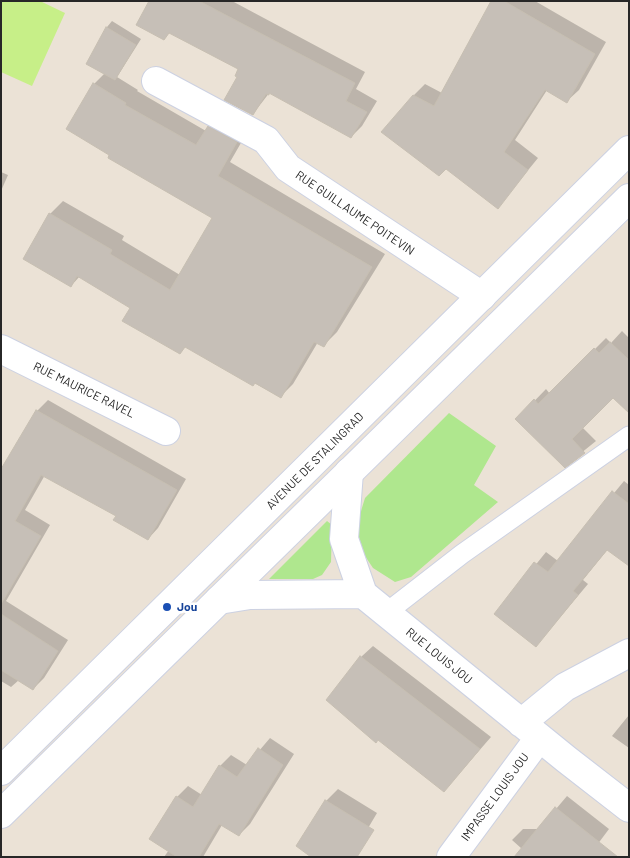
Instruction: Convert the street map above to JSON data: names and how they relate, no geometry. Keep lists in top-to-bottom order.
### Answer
{
  "streets": {
    "main road": [
      "RUE GUILLAUME POITEVIN",
      "RUE MAURICE RAVEL",
      "AVENUE DE STALINGRAD",
      "RUE LOUIS JOU",
      "IMPASSE LOUIS JOU"
    ]
  },
  "crossings": [
    ["RUE GUILLAUME POITEVIN", "AVENUE DE STALINGRAD"],
    ["RUE LOUIS JOU", "IMPASSE LOUIS JOU"]
  ],
  "places": ["Jou"]
}
